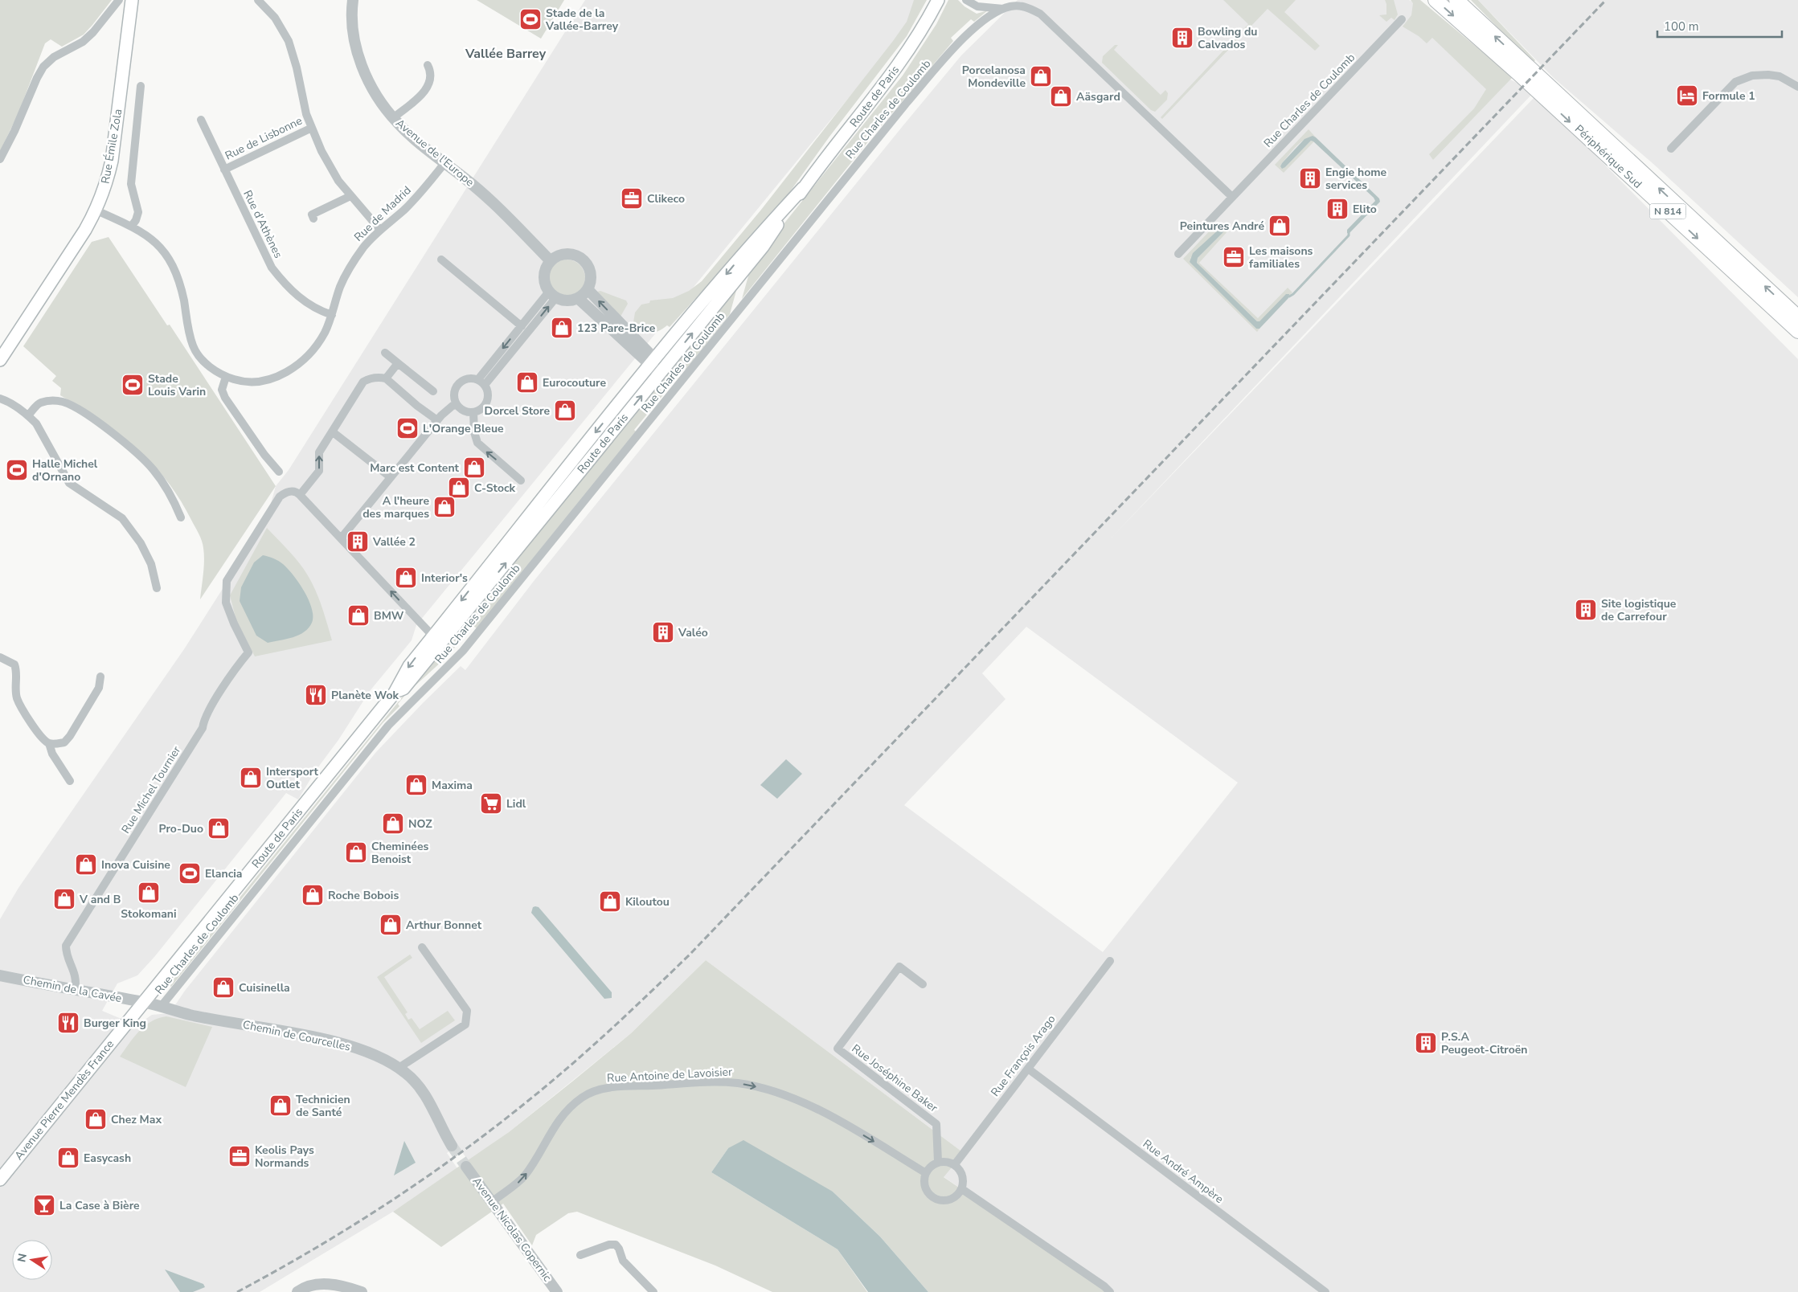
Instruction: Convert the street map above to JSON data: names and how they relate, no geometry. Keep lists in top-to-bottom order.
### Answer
{
  "streets": {
    "highway": ["Périphérique Sud", "N 814"],
    "main road": ["Route de Paris", "Rue Émile Zola", "Avenue Pierre Mendès France"],
    "street": [
      "Rue Charles de Coulomb",
      "Rue de Lisbonne",
      "Avenue de l'Europe",
      "Rue de Madrid",
      "Rue d'Athènes",
      "Rue Michel Tournier",
      "Chemin de la Cavée",
      "Chemin de Courcelles",
      "Rue François Arago",
      "Rue Antoine de Lavoisier",
      "Rue Joséphine Baker",
      "Rue André Ampère",
      "Avenue Nicolas Copernic"
    ]
  },
  "crossings": [
    ["Route de Paris", "Chemin de la Cavée"],
    ["Route de Paris", "Chemin de Courcelles"],
    ["Route de Paris", "Avenue Pierre Mendès France"],
    ["Rue Charles de Coulomb", "Chemin de Courcelles"],
    ["Rue de Lisbonne", "Rue de Madrid"],
    ["Rue de Lisbonne", "Rue d'Athènes"],
    ["Avenue de l'Europe", "Rue de Madrid"],
    ["Rue de Madrid", "Rue d'Athènes"],
    ["Rue Michel Tournier", "Chemin de la Cavée"],
    ["Chemin de la Cavée", "Chemin de Courcelles"],
    ["Chemin de la Cavée", "Avenue Pierre Mendès France"],
    ["Chemin de Courcelles", "Avenue Pierre Mendès France"],
    ["Rue François Arago", "Rue Antoine de Lavoisier"],
    ["Rue François Arago", "Rue Joséphine Baker"],
    ["Rue François Arago", "Rue André Ampère"],
    ["Rue Antoine de Lavoisier", "Rue Joséphine Baker"],
    ["Rue Antoine de Lavoisier", "Avenue Nicolas Copernic"]
  ],
  "one_way": ["Rue Antoine de Lavoisier"],
  "districts": ["Vallée Barrey"],
  "places": {
    "sports": [
      "Stade de la Vallée-Barrey",
      "Stade Louis Varin",
      "L'Orange Bleue",
      "Halle Michel d'Ornano",
      "Elancia"
    ],
    "building": [
      "Bowling du Calvados",
      "Engie home services",
      "Elito",
      "Vallée 2",
      "Site logistique de Carrefour",
      "Valéo",
      "P.S.A Peugeot-Citroën"
    ],
    "shop": [
      "Porcelanosa Mondeville",
      "Aäsgard",
      "Peintures André",
      "123 Pare-Brice",
      "Eurocouture",
      "Dorcel Store",
      "Marc est Content",
      "C-Stock",
      "A l'heure des marques",
      "Interior's",
      "BMW",
      "Intersport Outlet",
      "Maxima",
      "NOZ",
      "Pro-Duo",
      "Cheminées Benoist",
      "Inova Cuisine",
      "Stokomani",
      "Roche Bobois",
      "V and B",
      "Kiloutou",
      "Arthur Bonnet",
      "Cuisinella",
      "Technicien de Santé",
      "Chez Max",
      "Easycash"
    ],
    "hotel": ["Formule 1"],
    "office": ["Clikeco", "Les maisons familiales", "Keolis Pays Normands"],
    "restaurant": ["Planète Wok", "Burger King"],
    "supermarket": ["Lidl"],
    "bar": ["La Case à Bière"]
  },
  "scale_bar": "100 m",
  "north": "left"
}
